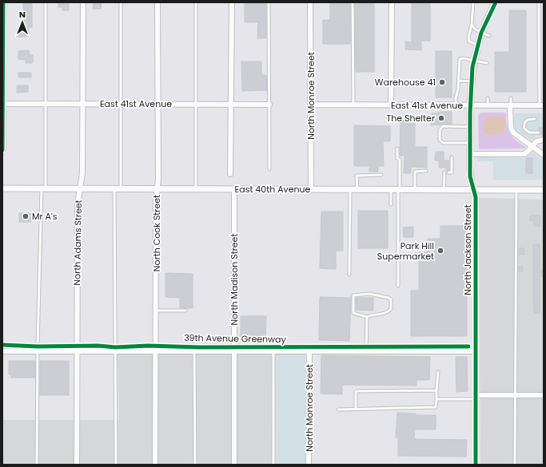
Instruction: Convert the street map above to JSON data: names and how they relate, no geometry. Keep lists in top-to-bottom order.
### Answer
{
  "streets": {
    "street": [
      "North Monroe Street",
      "East 41st Avenue",
      "East 40th Avenue",
      "North Cook Street",
      "North Adams Street",
      "North Jackson Street",
      "North Madison Street"
    ],
    "cycle path": ["39th Avenue Greenway"]
  },
  "crossings": [
    ["North Monroe Street", "East 41st Avenue"],
    ["North Monroe Street", "East 40th Avenue"],
    ["East 41st Avenue", "North Cook Street"],
    ["East 41st Avenue", "North Adams Street"],
    ["East 41st Avenue", "North Jackson Street"],
    ["East 40th Avenue", "North Cook Street"],
    ["East 40th Avenue", "North Adams Street"],
    ["East 40th Avenue", "North Jackson Street"],
    ["East 40th Avenue", "North Madison Street"]
  ],
  "places": [
    "Warehouse 41",
    "The Shelter",
    "Mr A's",
    "Park Hill Supermarket"
  ],
  "north": "top"
}
